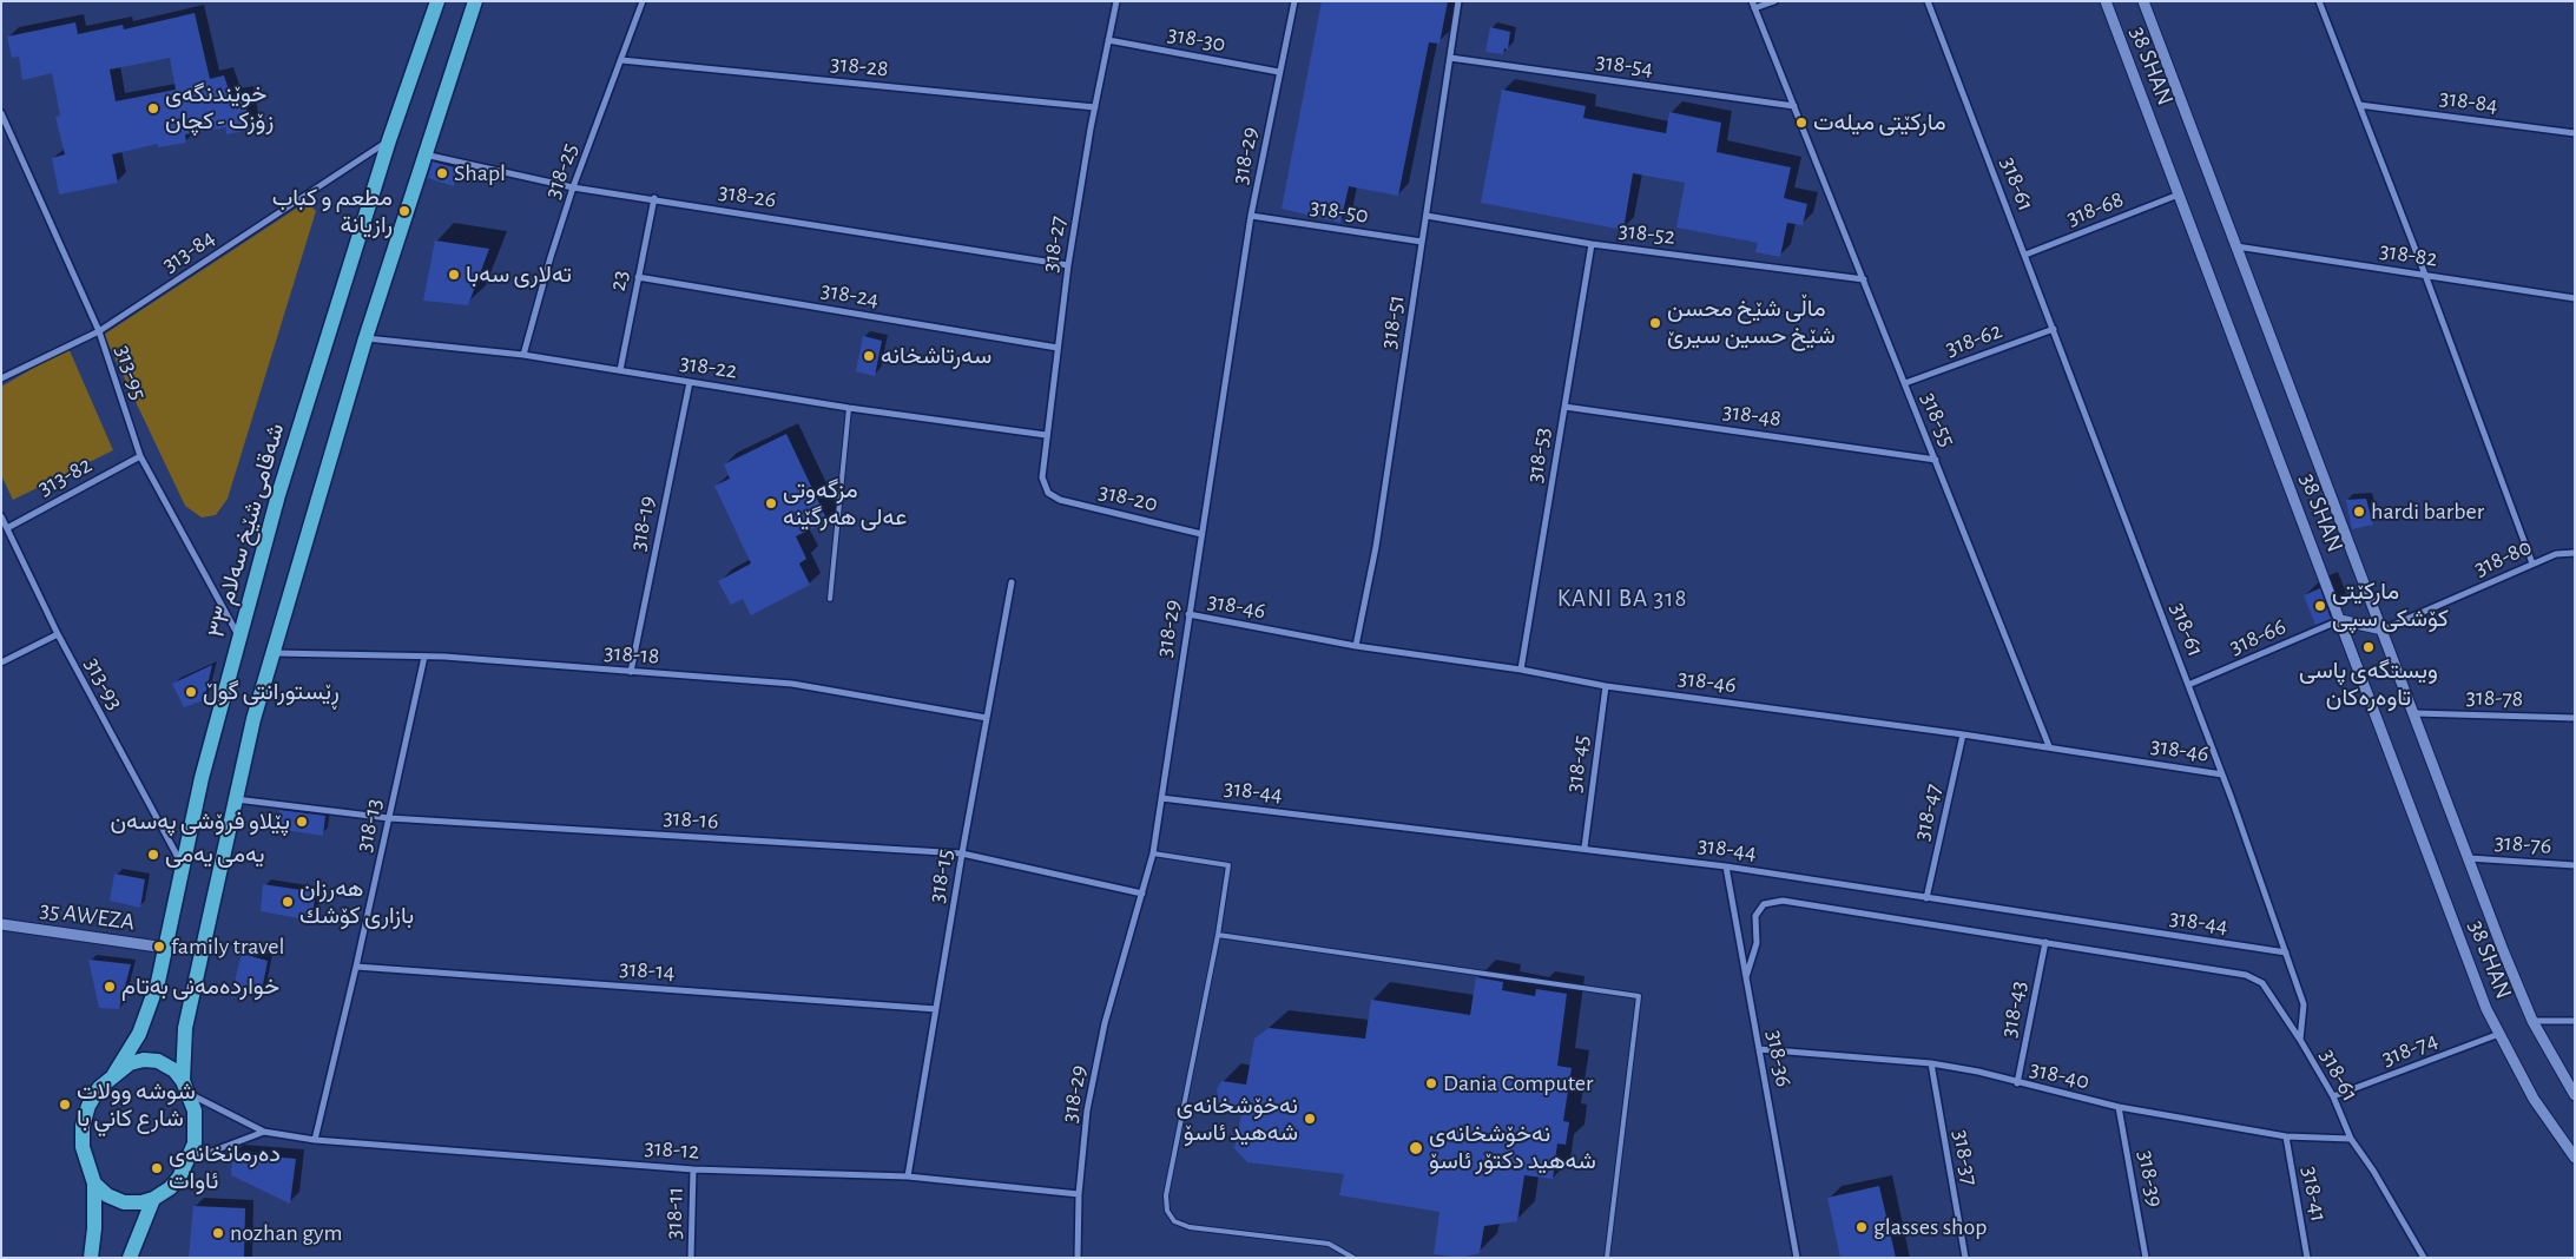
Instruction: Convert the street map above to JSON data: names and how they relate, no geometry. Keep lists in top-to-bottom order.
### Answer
{
  "streets": {
    "main road": ["شەقامی شێخ سەلام ٣٣"],
    "street": [
      "318-30",
      "318-54",
      "318-28",
      "38 SHAN",
      "318-84",
      "318-29",
      "318-25",
      "318-61",
      "318-26",
      "318-68",
      "318-50",
      "318-52",
      "318-27",
      "313-84",
      "318-82",
      "23",
      "318-24",
      "318-51",
      "318-62",
      "318-22",
      "313-95",
      "318-48",
      "318-55",
      "318-53",
      "313-82",
      "318-20",
      "318-19",
      "318-80",
      "318-46",
      "318-66",
      "318-18",
      "313-93",
      "318-78",
      "318-45",
      "318-44",
      "318-47",
      "318-16",
      "318-13",
      "318-76",
      "318-15",
      "35 AWEZA",
      "318-14",
      "318-43",
      "318-74",
      "318-36",
      "318-40",
      "318-12",
      "318-37",
      "318-39",
      "318-41",
      "318-11"
    ]
  },
  "crossings": [
    ["318-30", "318-29"],
    ["318-30", "318-27"],
    ["318-54", "318-51"],
    ["318-54", "318-55"],
    ["318-28", "318-25"],
    ["318-28", "318-27"],
    ["38 SHAN", "318-68"],
    ["38 SHAN", "318-82"],
    ["38 SHAN", "318-80"],
    ["38 SHAN", "318-66"],
    ["38 SHAN", "318-78"],
    ["38 SHAN", "318-76"],
    ["38 SHAN", "318-74"],
    ["318-29", "318-50"],
    ["318-29", "318-20"],
    ["318-29", "318-46"],
    ["318-29", "318-44"],
    ["318-29", "318-16"],
    ["318-29", "318-12"],
    ["318-25", "318-26"],
    ["318-25", "318-22"],
    ["318-61", "318-68"],
    ["318-61", "318-62"],
    ["318-61", "318-46"],
    ["318-61", "318-66"],
    ["318-61", "318-44"],
    ["318-61", "318-74"],
    ["318-61", "318-40"],
    ["318-26", "318-27"],
    ["318-26", "23"],
    ["318-50", "318-51"],
    ["318-52", "318-51"],
    ["318-52", "318-55"],
    ["318-52", "318-53"],
    ["318-27", "318-24"],
    ["318-27", "318-22"],
    ["318-27", "318-20"],
    ["313-84", "313-95"],
    ["313-84", "شەقامی شێخ سەلام ٣٣"],
    ["23", "318-24"],
    ["23", "318-22"],
    ["318-51", "318-46"],
    ["318-62", "318-55"],
    ["318-22", "318-19"],
    ["313-95", "313-82"],
    ["313-95", "شەقامی شێخ سەلام ٣٣"],
    ["318-48", "318-55"],
    ["318-48", "318-53"],
    ["318-55", "318-46"],
    ["318-53", "318-46"],
    ["313-82", "313-93"],
    ["318-19", "318-18"],
    ["شەقامی شێخ سەلام ٣٣", "313-93"],
    ["شەقامی شێخ سەلام ٣٣", "35 AWEZA"],
    ["شەقامی شێخ سەلام ٣٣", "318-12"],
    ["318-46", "318-45"],
    ["318-46", "318-47"],
    ["318-18", "318-13"],
    ["318-18", "318-15"],
    ["318-45", "318-44"],
    ["318-44", "318-47"],
    ["318-44", "318-36"],
    ["318-16", "318-13"],
    ["318-16", "318-15"],
    ["318-13", "318-14"],
    ["318-13", "318-12"],
    ["318-15", "318-14"],
    ["318-15", "318-12"],
    ["318-43", "318-40"],
    ["318-36", "318-40"],
    ["318-40", "318-37"],
    ["318-40", "318-39"],
    ["318-40", "318-41"],
    ["318-12", "318-11"]
  ],
  "districts": ["KANI BA 318"],
  "places": [
    "خوێندنگەی زۆزک - کچان",
    "مارکێتی میلەت",
    "Shapl",
    "مطعم و كباب رازيانة",
    "تەلاری سەبا",
    "ماڵی شێخ محسن شێخ حسین سیرێ",
    "سەرتاشخانە",
    "مزگەوتی عەلی هەرگێنە",
    "hardi barber",
    "مارکێتی کۆشکی سپی",
    "ویستگەی پاسی تاوەرەکان",
    "ڕێستورانتی گوڵ",
    "پێلاو فرۆشی پەسەن",
    "یەمی یەمی",
    "هەرزان بازاری کۆشك",
    "family travel",
    "خواردەمەنی بەتام",
    "Dania Computer",
    "شوشه وولات شارع كاني با",
    "نەخۆشخانەی شەهید ئاسۆ",
    "نەخۆشخانەی شەهید دکتۆر ئاسۆ",
    "دەرمانخانەی ئاوات",
    "glasses shop",
    "nozhan gym"
  ]
}
